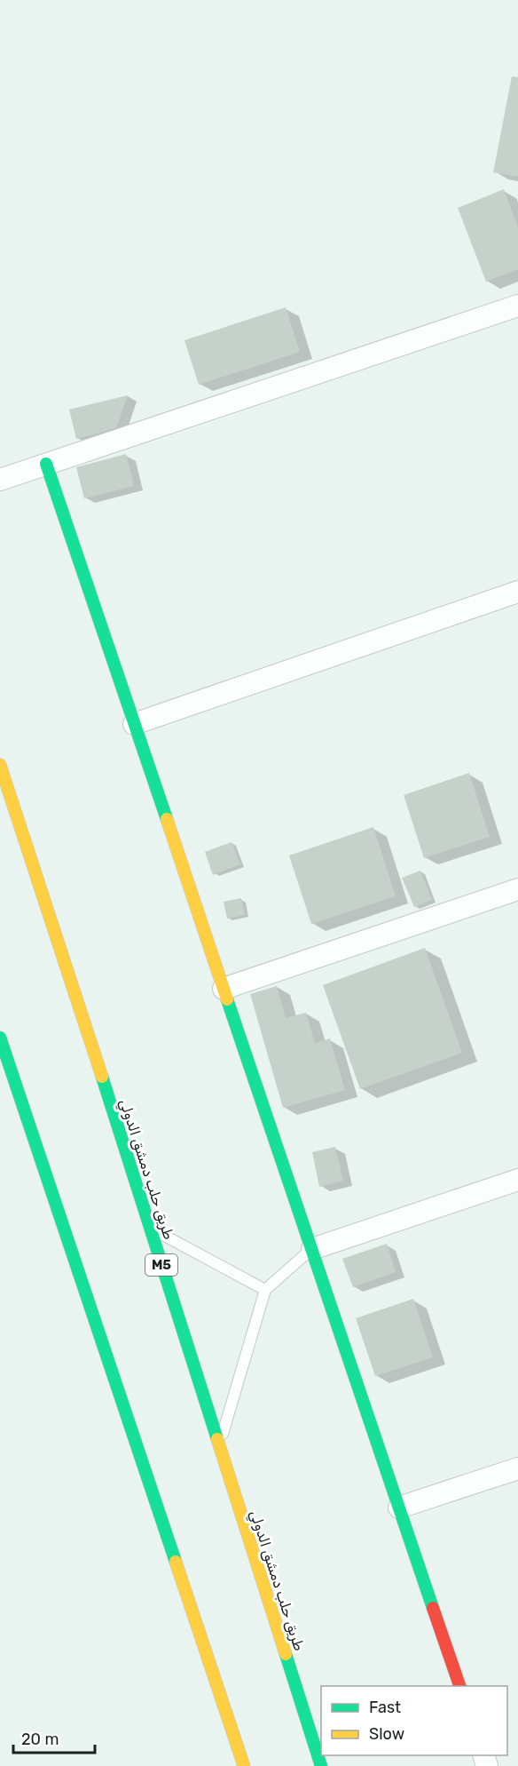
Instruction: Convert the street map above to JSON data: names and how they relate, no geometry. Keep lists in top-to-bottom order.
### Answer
{
  "streets": {
    "main road": ["طريق حلب دمشق الدولي", "M5"]
  },
  "legend": ["Fast", "Slow"],
  "scale_bar": "20 m"
}
